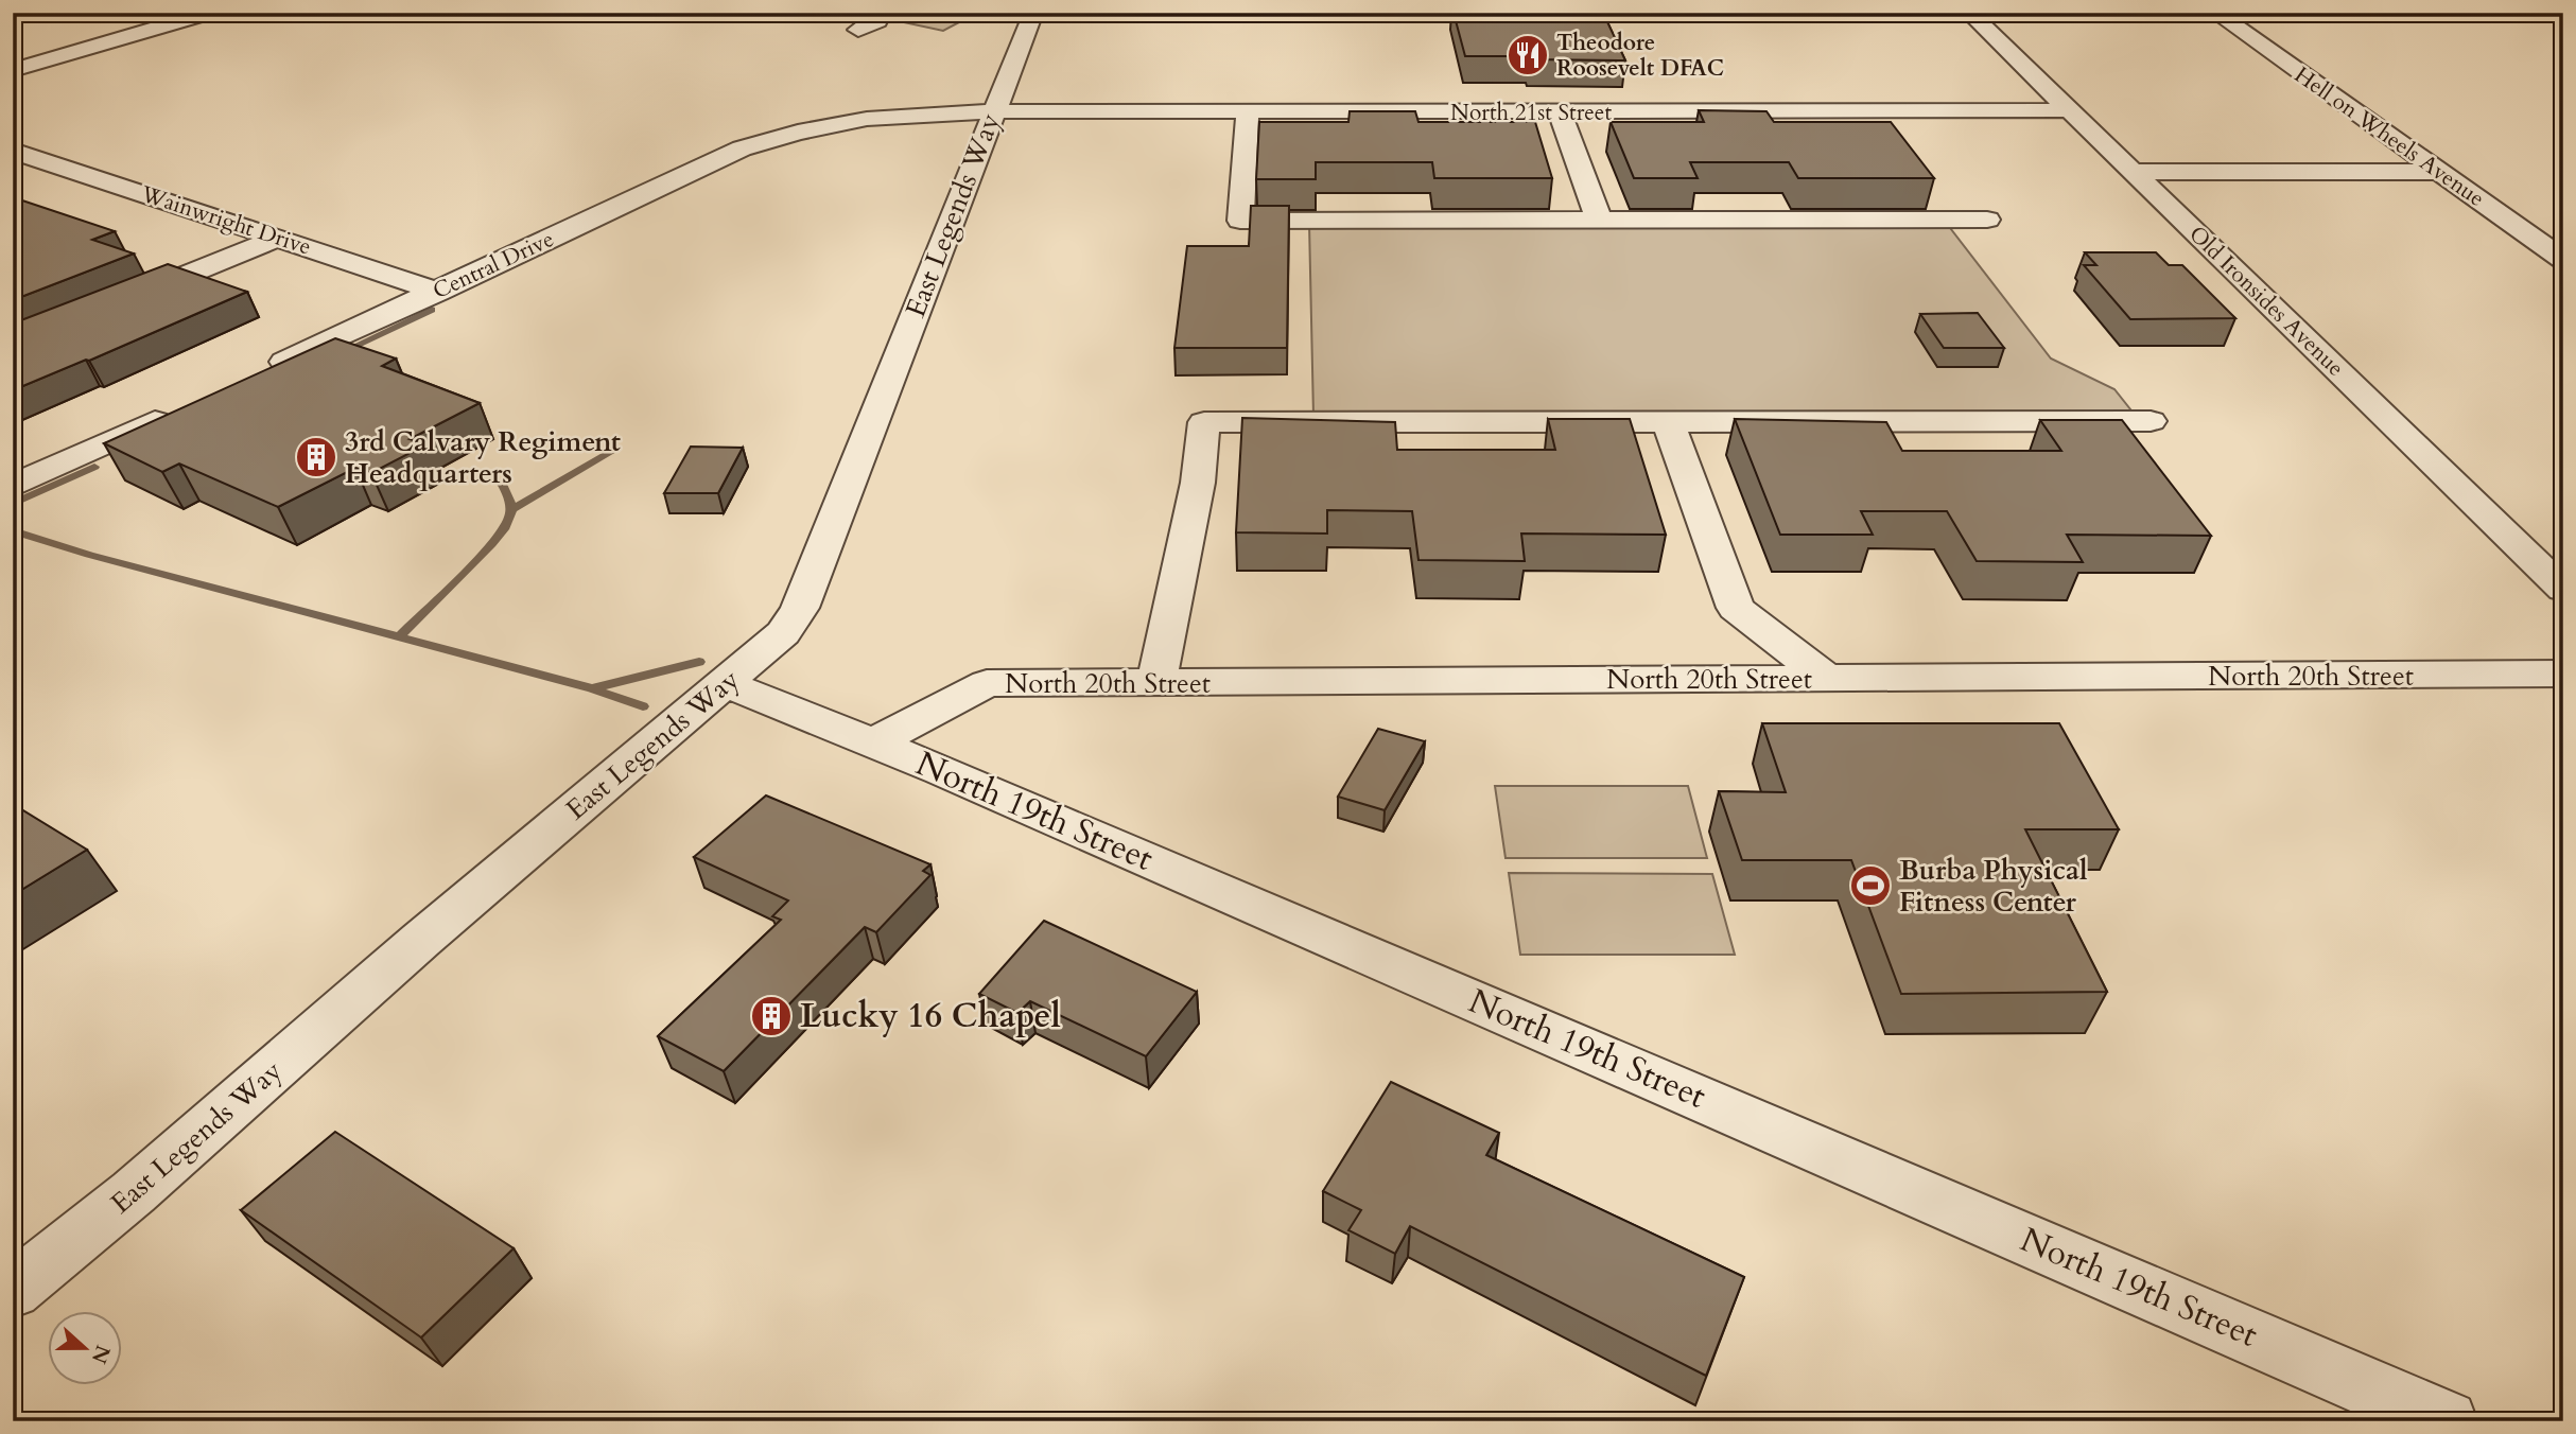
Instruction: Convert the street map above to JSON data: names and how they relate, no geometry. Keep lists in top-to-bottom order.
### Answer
{
  "streets": {
    "street": [
      "North 21st Street",
      "Hell on Wheels Avenue",
      "East Legends Way",
      "Wainwright Drive",
      "Central Drive",
      "Old Ironsides Avenue",
      "North 20th Street",
      "North 19th Street"
    ]
  },
  "crossings": [
    ["North 21st Street", "East Legends Way"],
    ["North 21st Street", "Central Drive"],
    ["North 21st Street", "Old Ironsides Avenue"],
    ["East Legends Way", "Central Drive"],
    ["East Legends Way", "North 19th Street"],
    ["Wainwright Drive", "Central Drive"],
    ["North 20th Street", "North 19th Street"]
  ],
  "places": {
    "restaurant": ["Theodore Roosevelt DFAC"],
    "building": ["3rd Calvary Regiment Headquarters", "Lucky 16 Chapel"],
    "sports": ["Burba Physical Fitness Center"]
  },
  "north": "right"
}
